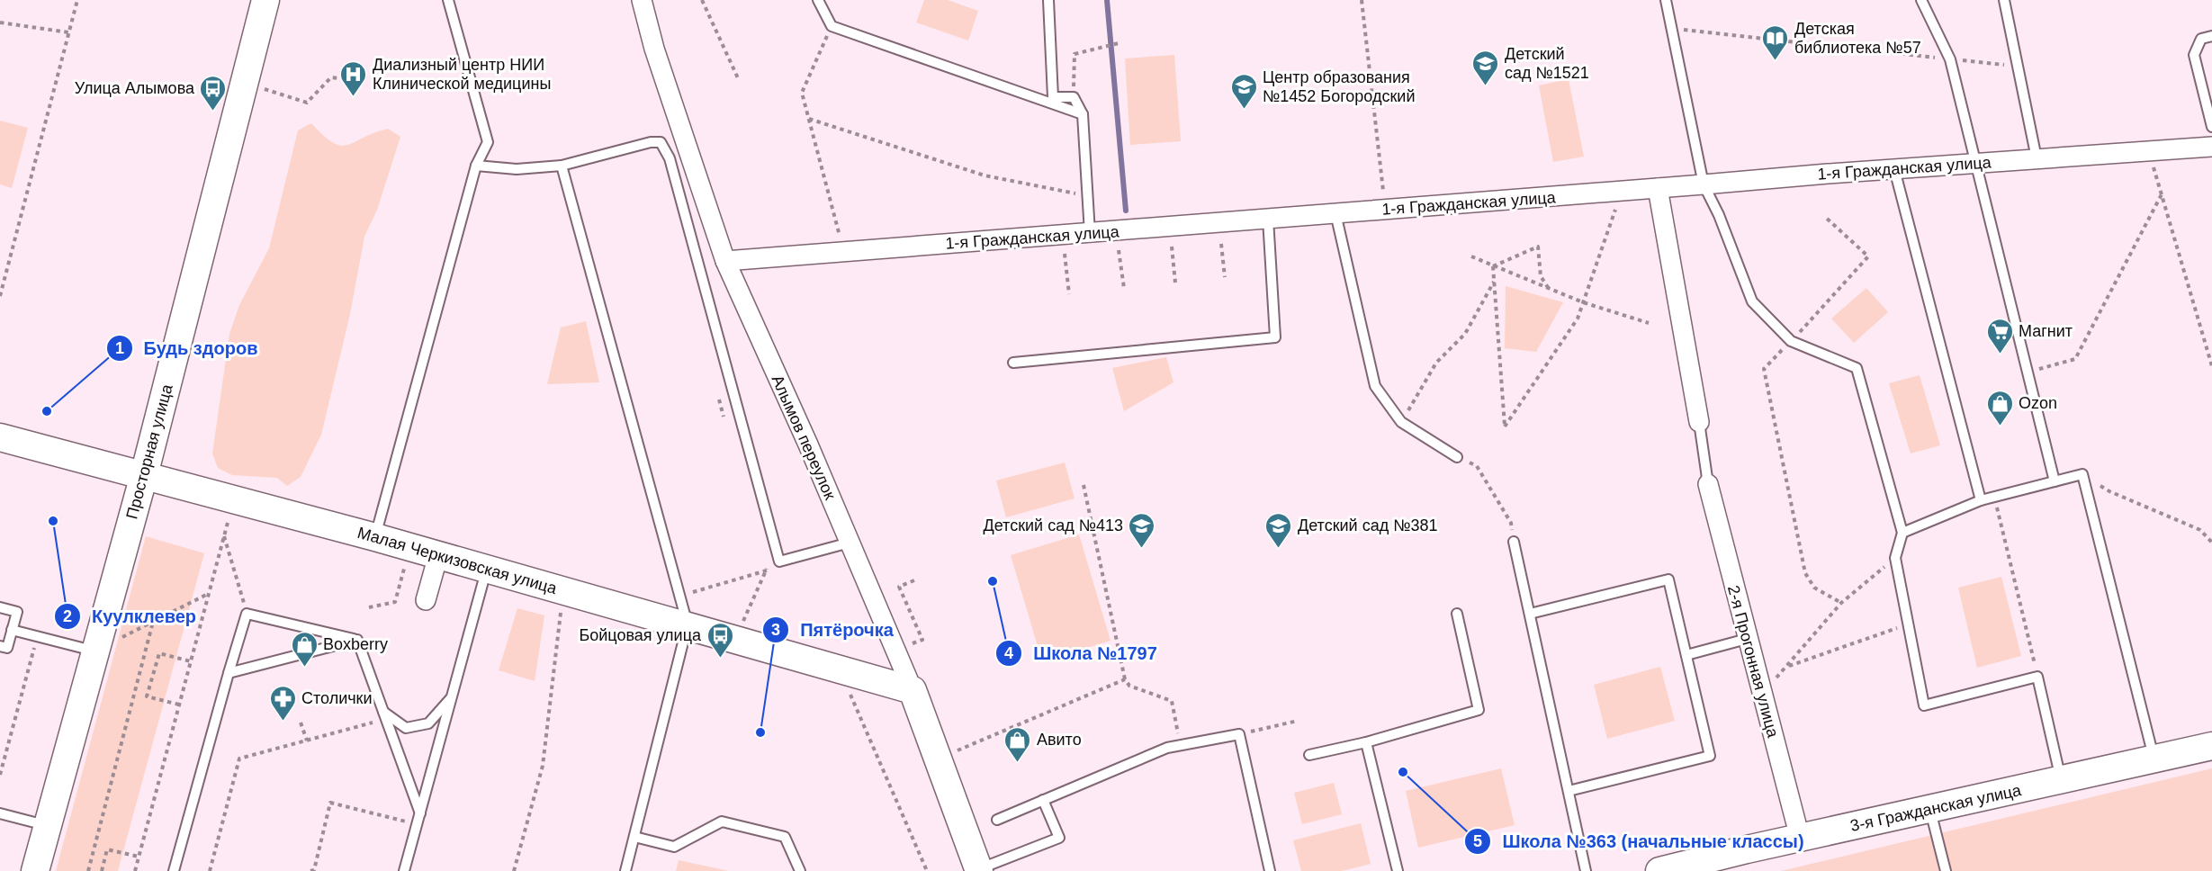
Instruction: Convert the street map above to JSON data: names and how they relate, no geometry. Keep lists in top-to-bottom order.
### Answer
{
  "streets": {
    "street": [
      "1-я Гражданская улица",
      "Алымов переулок",
      "Просторная улица",
      "Малая Черкизовская улица",
      "2-я Прогонная улица",
      "3-я Гражданская улица"
    ]
  },
  "crossings": [
    ["1-я Гражданская улица", "Алымов переулок"],
    ["Алымов переулок", "Малая Черкизовская улица"],
    ["Просторная улица", "Малая Черкизовская улица"],
    ["2-я Прогонная улица", "3-я Гражданская улица"]
  ],
  "places": {
    "library": ["Детская библиотека №57"],
    "school or university": [
      "Детский сад №1521",
      "Центр образования №1452 Богородский",
      "Детский сад №413",
      "Детский сад №381"
    ],
    "hospital": ["Диализный центр НИИ Клинической медицины"],
    "bus stop": ["Улица Алымова", "Бойцовая улица"],
    "supermarket": ["Магнит"],
    "other": [
      "Будь здоров",
      "Куулклевер",
      "Школа №1797",
      "Пятёрочка",
      "Школа №363 (начальные классы)"
    ],
    "shop": ["Ozon", "Boxberry", "Авито"],
    "pharmacy": ["Столички"]
  }
}
